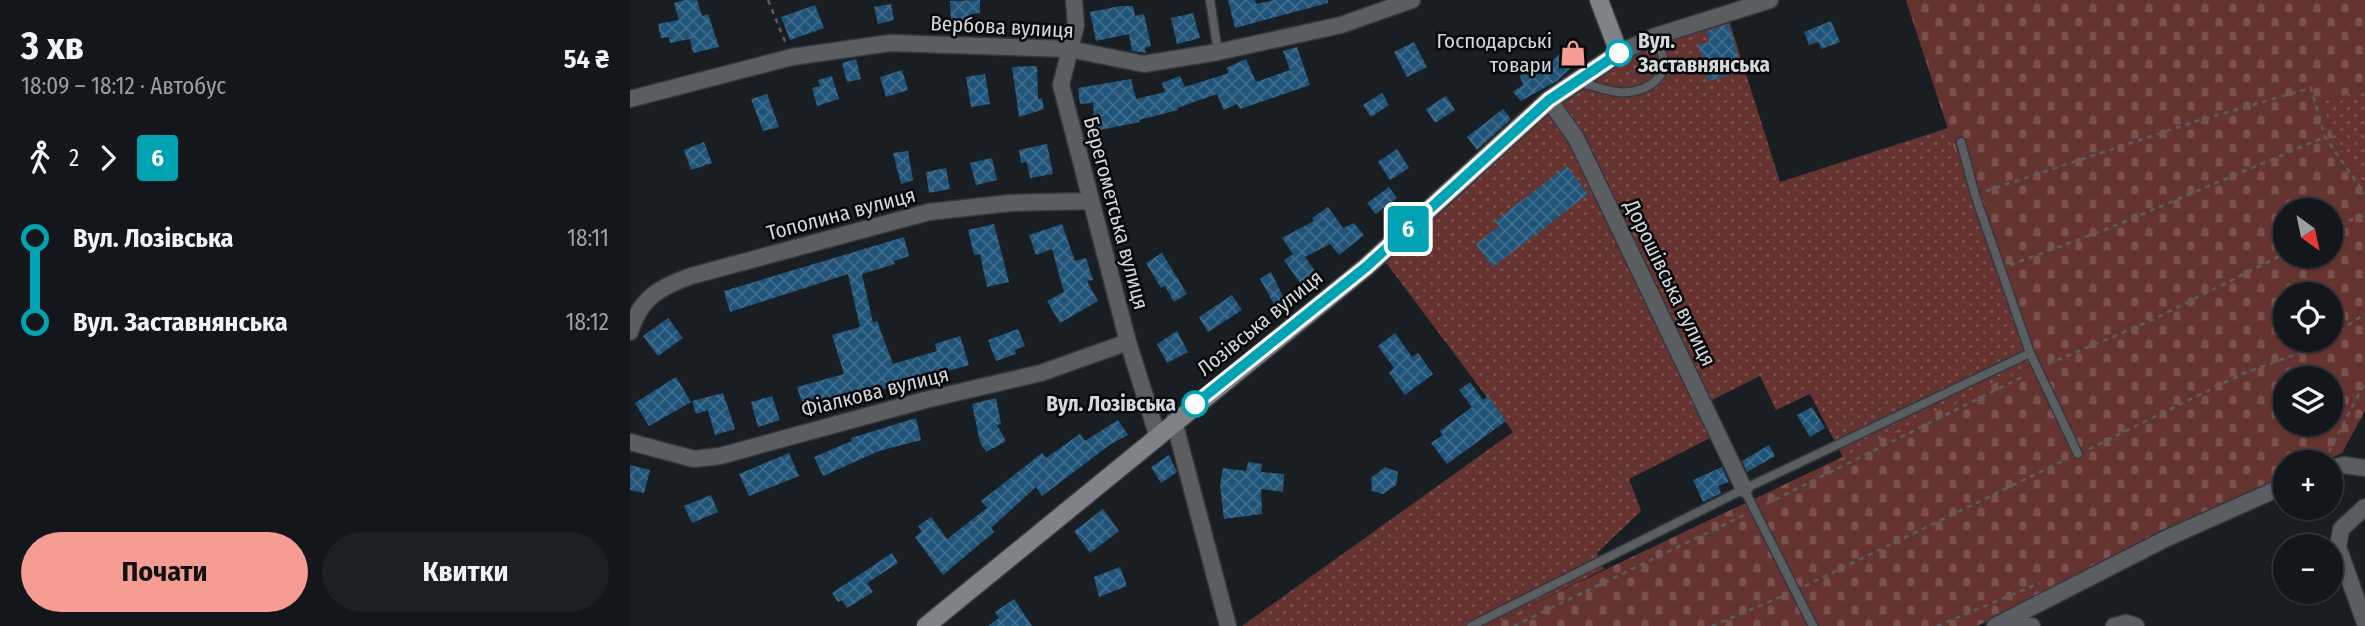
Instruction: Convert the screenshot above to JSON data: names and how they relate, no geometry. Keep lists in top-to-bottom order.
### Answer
{
  "streets": {
    "street": [
      "Вербова вулиця",
      "Берегометська вулиця",
      "Тополина вулиця",
      "Дорошівська вулиця",
      "Лозівська вулиця",
      "Фіалкова вулиця"
    ]
  },
  "crossings": [
    ["Вербова вулиця", "Берегометська вулиця"],
    ["Берегометська вулиця", "Тополина вулиця"],
    ["Берегометська вулиця", "Лозівська вулиця"],
    ["Берегометська вулиця", "Фіалкова вулиця"],
    ["Дорошівська вулиця", "Лозівська вулиця"]
  ],
  "places": {
    "shop": ["Господарські товари"],
    "other": ["Вул. Заставнянська", "Вул. Лозівська"]
  },
  "lines": ["bus line 6"],
  "north": "bottom right",
  "page": {
    "heading": ["3 хв", "18:09 – 18:12 · Автобус", "54 ₴"],
    "on_map": "6",
    "legs": ["2", "6"],
    "list": [
      {
        "name": "Вул. Лозівська",
        "value": "18:11"
      },
      {
        "name": "Вул. Заставнянська",
        "value": "18:12"
      }
    ],
    "map_buttons": ["+", "−"],
    "buttons": ["Почати", "Квитки"]
  }
}
